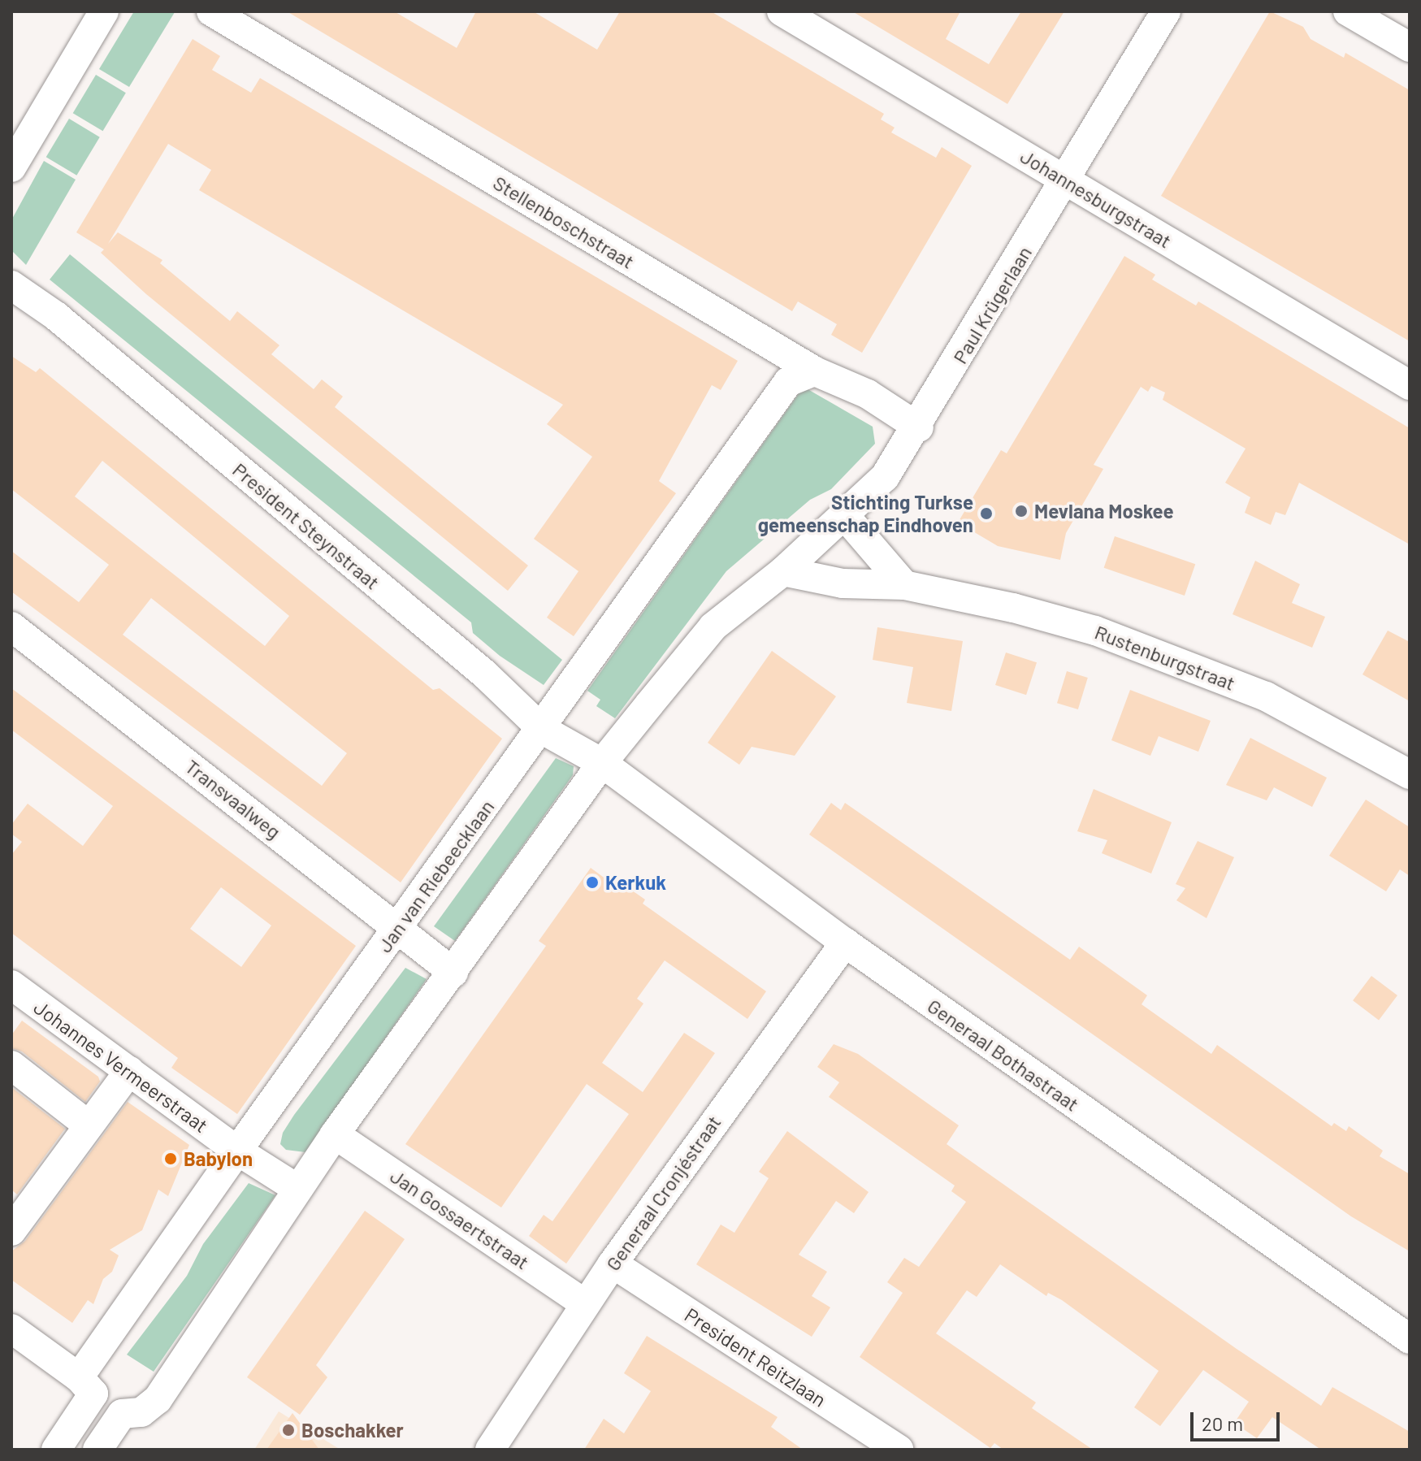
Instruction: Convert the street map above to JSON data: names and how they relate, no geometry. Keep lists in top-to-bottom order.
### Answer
{
  "streets": {
    "street": [
      "Johannesburgstraat",
      "Stellenboschstraat",
      "Paul Krügerlaan",
      "President Steynstraat",
      "Rustenburgstraat",
      "Transvaalweg",
      "Jan van Riebeecklaan",
      "Generaal Bothastraat",
      "Johannes Vermeerstraat",
      "Generaal Cronjéstraat",
      "Jan Gossaertstraat",
      "President Reitzlaan"
    ]
  },
  "crossings": [
    ["Johannesburgstraat", "Paul Krügerlaan"],
    ["Stellenboschstraat", "Paul Krügerlaan"],
    ["Stellenboschstraat", "Jan van Riebeecklaan"],
    ["Paul Krügerlaan", "Rustenburgstraat"],
    ["President Steynstraat", "Jan van Riebeecklaan"],
    ["President Steynstraat", "Generaal Bothastraat"],
    ["Transvaalweg", "Jan van Riebeecklaan"],
    ["Jan van Riebeecklaan", "Johannes Vermeerstraat"],
    ["Generaal Bothastraat", "Generaal Cronjéstraat"],
    ["Generaal Cronjéstraat", "Jan Gossaertstraat"],
    ["Generaal Cronjéstraat", "President Reitzlaan"]
  ],
  "places": [
    "Mevlana Moskee",
    "Stichting Turkse gemeenschap Eindhoven",
    "Kerkuk",
    "Babylon",
    "Boschakker"
  ],
  "scale_bar": "20 m"
}
